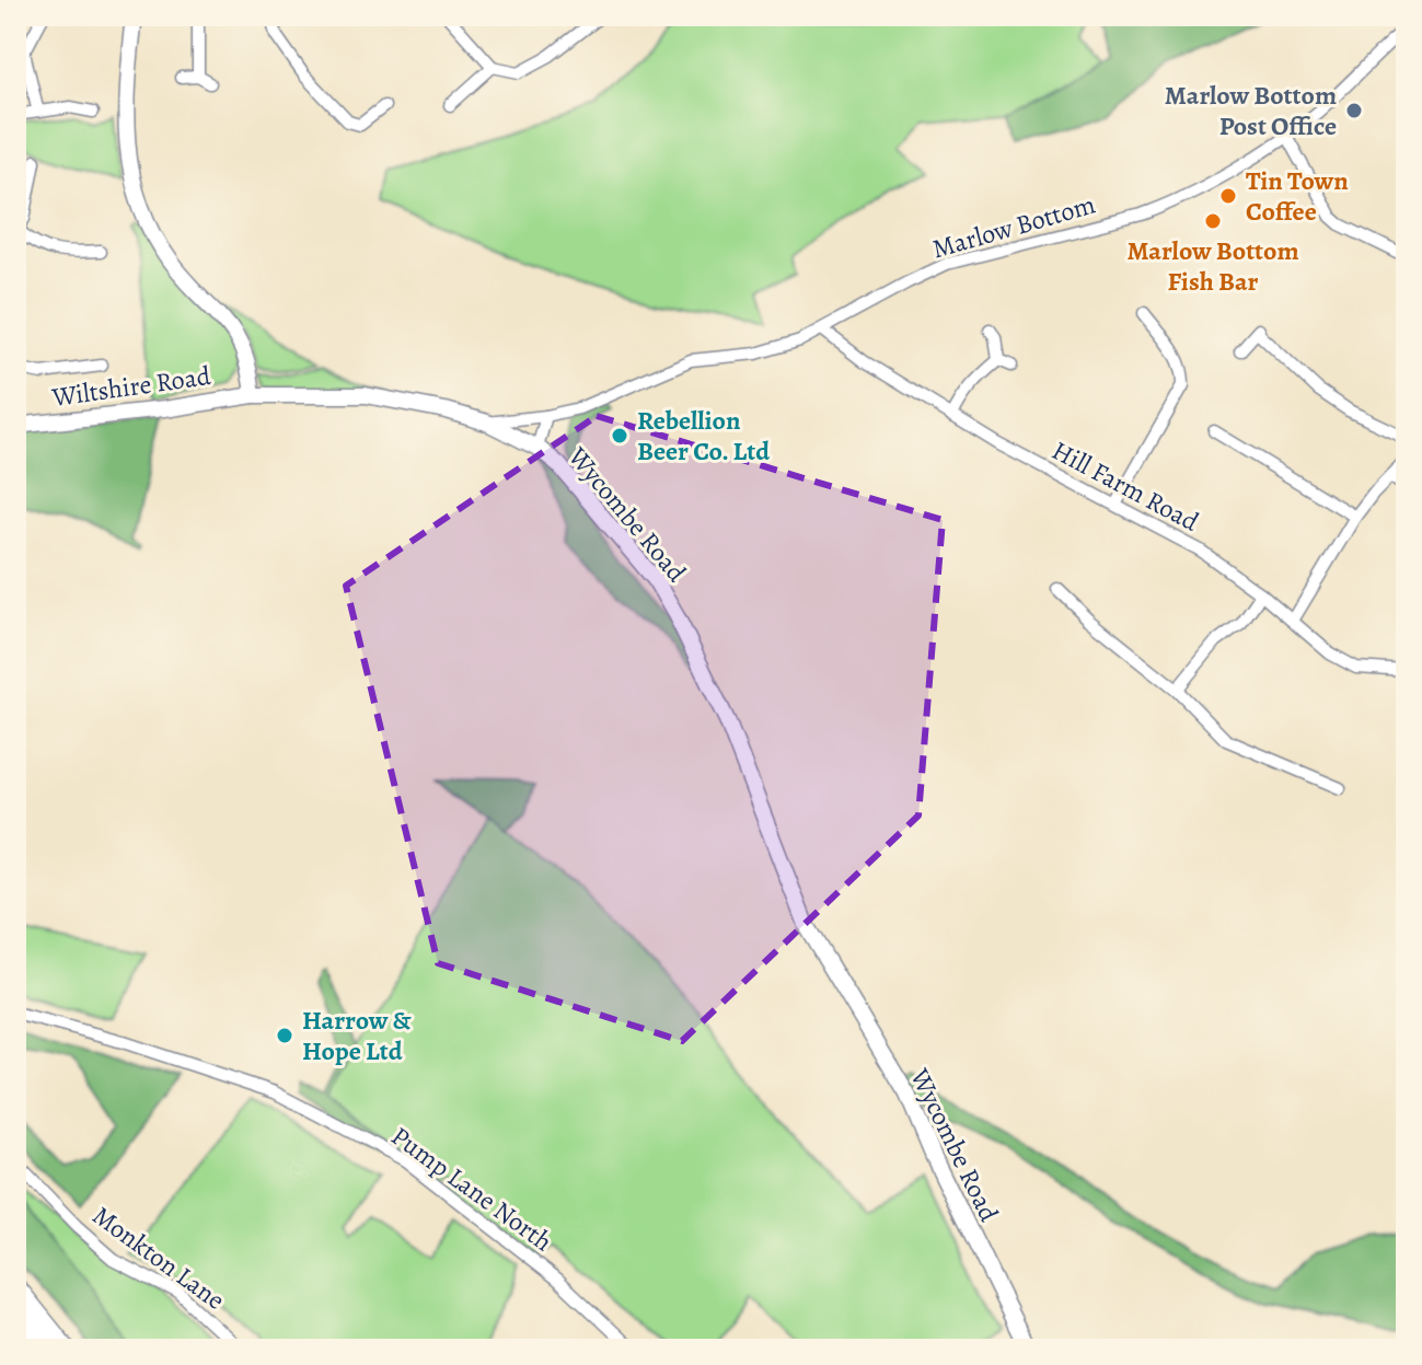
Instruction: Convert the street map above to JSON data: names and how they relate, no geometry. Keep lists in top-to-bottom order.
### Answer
{
  "streets": {
    "street": [
      "Marlow Bottom",
      "Wiltshire Road",
      "Hill Farm Road",
      "Wycombe Road",
      "Pump Lane North",
      "Monkton Lane"
    ]
  },
  "crossings": [
    ["Marlow Bottom", "Hill Farm Road"],
    ["Marlow Bottom", "Wycombe Road"],
    ["Wiltshire Road", "Wycombe Road"]
  ],
  "places": [
    "Marlow Bottom Post Office",
    "Tin Town Coffee",
    "Marlow Bottom Fish Bar",
    "Rebellion Beer Co. Ltd",
    "Harrow & Hope Ltd"
  ]
}
